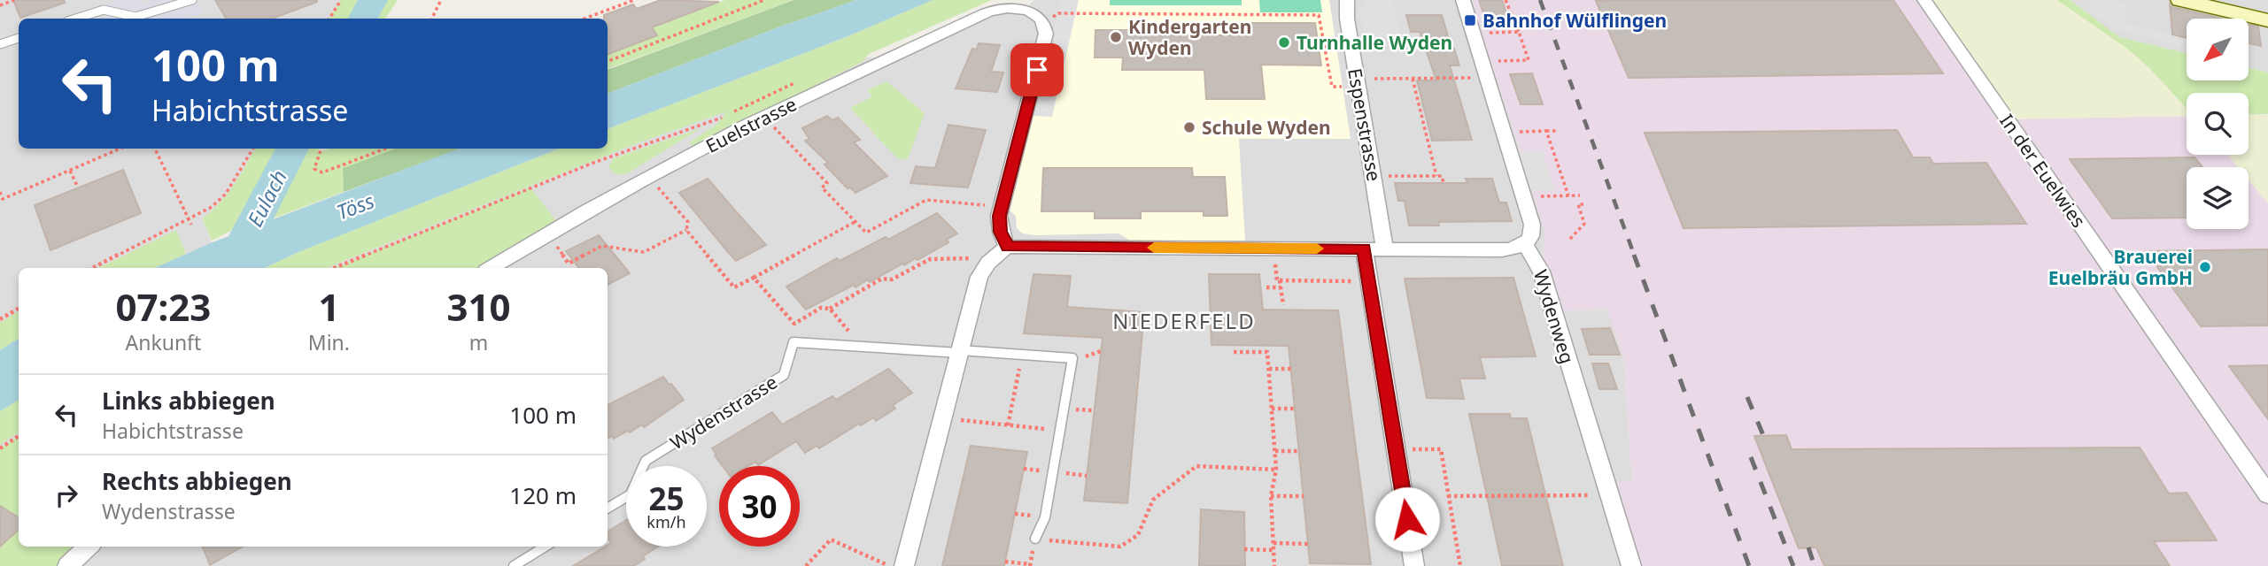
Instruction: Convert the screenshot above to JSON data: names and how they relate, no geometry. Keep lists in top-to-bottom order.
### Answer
{
  "streets": {
    "street": [
      "Euelstrasse",
      "Espenstrasse",
      "In der Euelwies",
      "Wydenweg"
    ],
    "lane": ["Wydenstrasse"]
  },
  "districts": ["NIEDERFELD"],
  "water": ["Eulach", "Töss"],
  "places": {
    "transit": ["Bahnhof Wülflingen"],
    "other": [
      "Kindergarten Wyden",
      "Turnhalle Wyden",
      "Schule Wyden",
      "Brauerei Euelbräu GmbH"
    ]
  },
  "north": "bottom left",
  "page": {
    "turn": ["100 m", "Habichtstrasse"],
    "eta": [
      "07:23",
      "Ankunft",
      "1",
      "Min.",
      "310",
      "m"
    ],
    "list": [
      {
        "name": "Links abbiegen",
        "note": "Habichtstrasse",
        "value": "100 m"
      },
      {
        "name": "Rechts abbiegen",
        "note": "Wydenstrasse",
        "value": "120 m"
      }
    ],
    "speed": "25 km/h",
    "limit": "30"
  }
}
